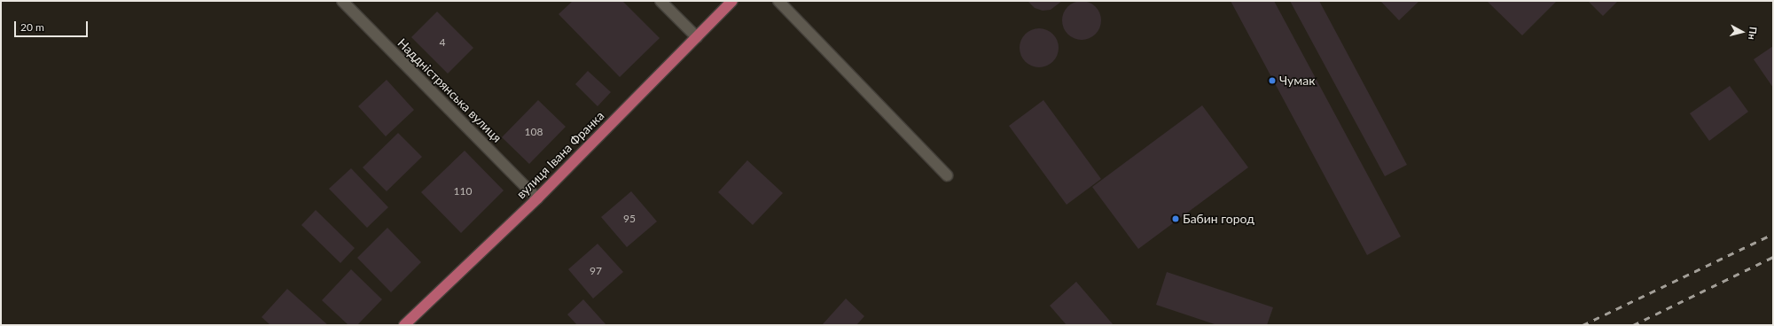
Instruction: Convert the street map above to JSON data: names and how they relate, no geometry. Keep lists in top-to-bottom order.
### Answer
{
  "streets": {
    "main road": ["вулиця Івана Франка"],
    "street": ["Наддністрянська вулиця"]
  },
  "crossings": [
    ["Наддністрянська вулиця", "вулиця Івана Франка"]
  ],
  "places": ["Чумак", "Бабин город"],
  "house_numbers": [
    "4",
    "108",
    "110",
    "95",
    "97"
  ],
  "scale_bar": "20 m",
  "north": "right"
}
